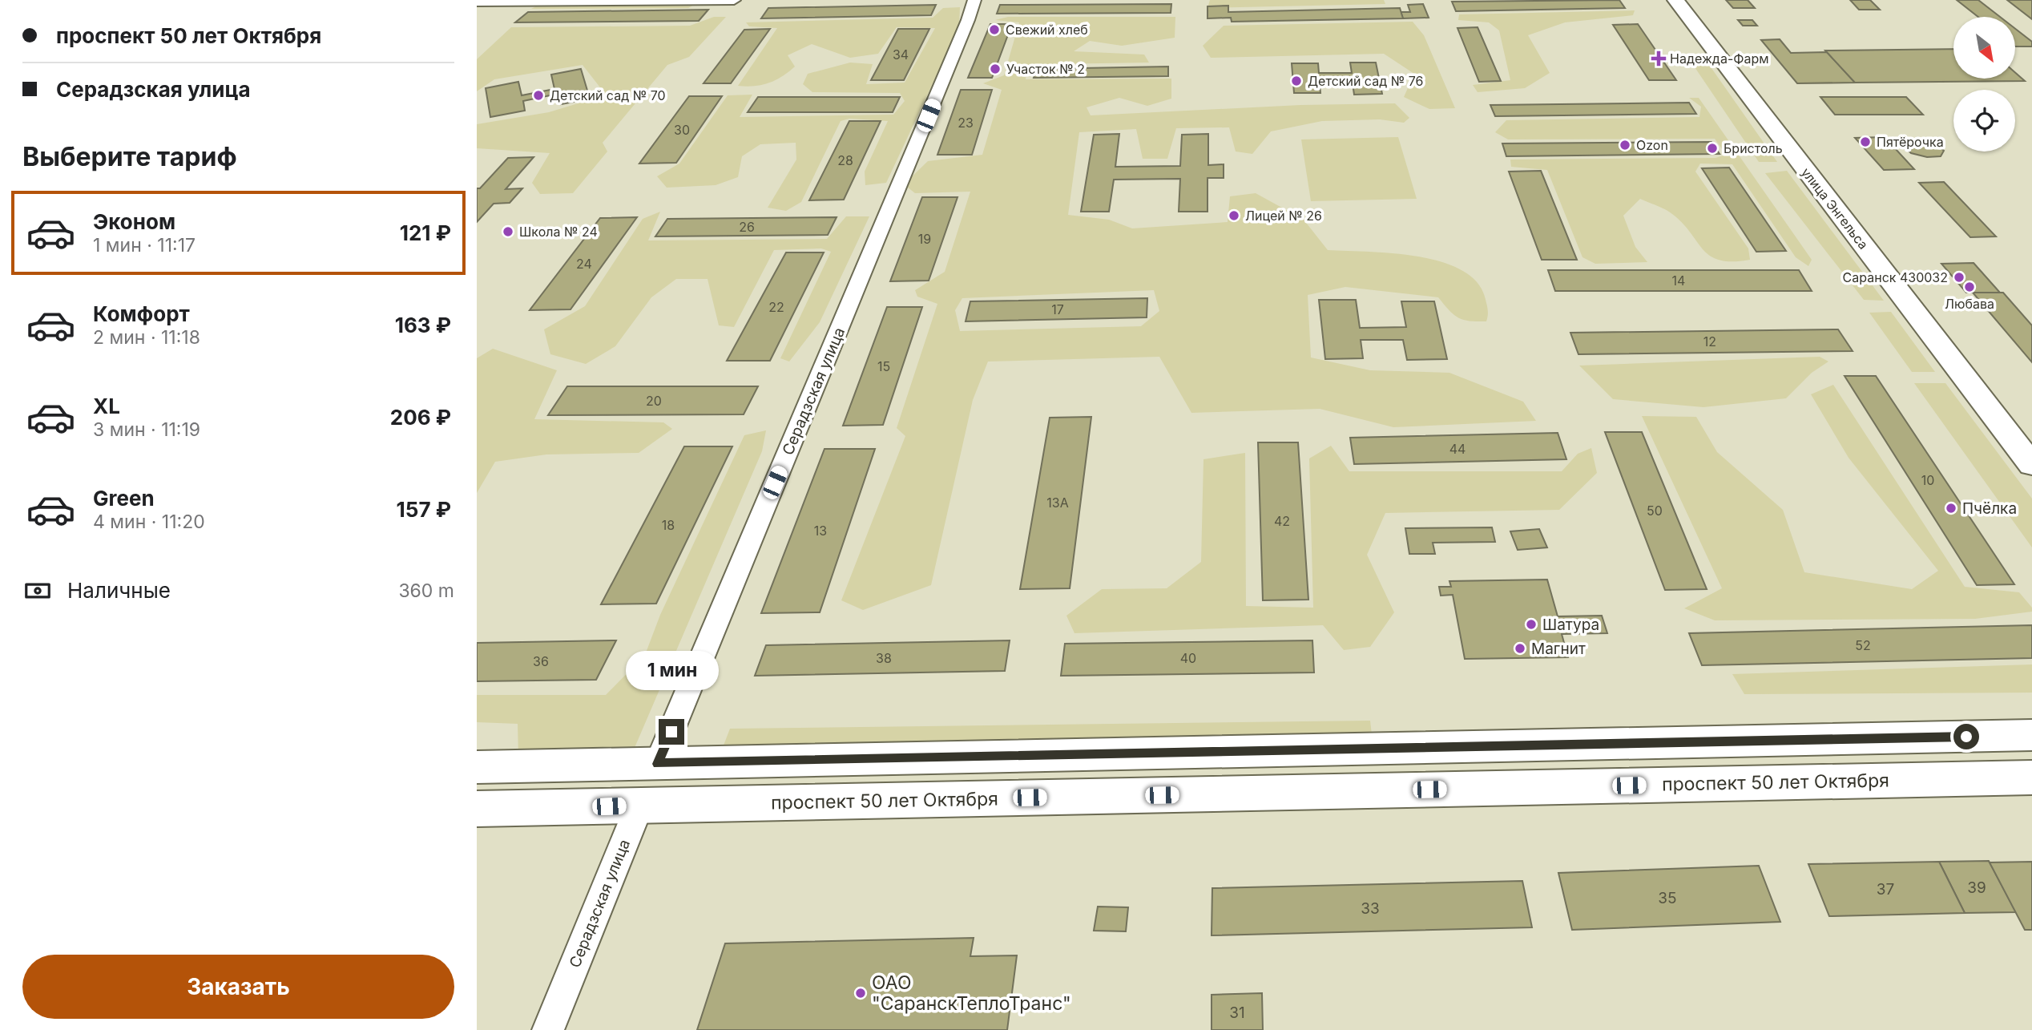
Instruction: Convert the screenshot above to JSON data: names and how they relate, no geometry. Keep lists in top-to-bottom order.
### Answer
{
  "streets": {
    "main road": ["улица Энгельса", "Серадзская улица", "проспект 50 лет Октября"]
  },
  "crossings": [
    ["Серадзская улица", "проспект 50 лет Октября"]
  ],
  "places": {
    "other": [
      "Свежий хлеб",
      "Участок № 2",
      "Детский сад № 76",
      "Детский сад № 70",
      "Пятёрочка",
      "Ozon",
      "Бристоль",
      "Лицей № 26",
      "Школа № 24",
      "Саранск 430032",
      "Любава",
      "Пчёлка",
      "Шатура",
      "Магнит",
      "ОАО \"СаранскТеплоТранс\""
    ],
    "health": ["Надежда-Фарм"]
  },
  "house_numbers": [
    "34",
    "23",
    "30",
    "28",
    "26",
    "19",
    "24",
    "14",
    "22",
    "17",
    "12",
    "15",
    "20",
    "44",
    "10",
    "13А",
    "50",
    "42",
    "18",
    "13",
    "52",
    "38",
    "40",
    "36",
    "39",
    "37",
    "35",
    "33",
    "31"
  ],
  "north": "bottom right",
  "page": {
    "banner": ["проспект 50 лет Октября", "Серадзская улица"],
    "heading": "Выберите тариф",
    "list": [
      {
        "name": "Эконом",
        "note": "1 мин · 11:17",
        "value": "121 ₽"
      },
      {
        "name": "Комфорт",
        "note": "2 мин · 11:18",
        "value": "163 ₽"
      },
      {
        "name": "XL",
        "note": "3 мин · 11:19",
        "value": "206 ₽"
      },
      {
        "name": "Green",
        "note": "4 мин · 11:20",
        "value": "157 ₽"
      }
    ],
    "pay": ["Наличные", "360 m"],
    "bubble": "1 мин",
    "buttons": "Заказать"
  }
}
